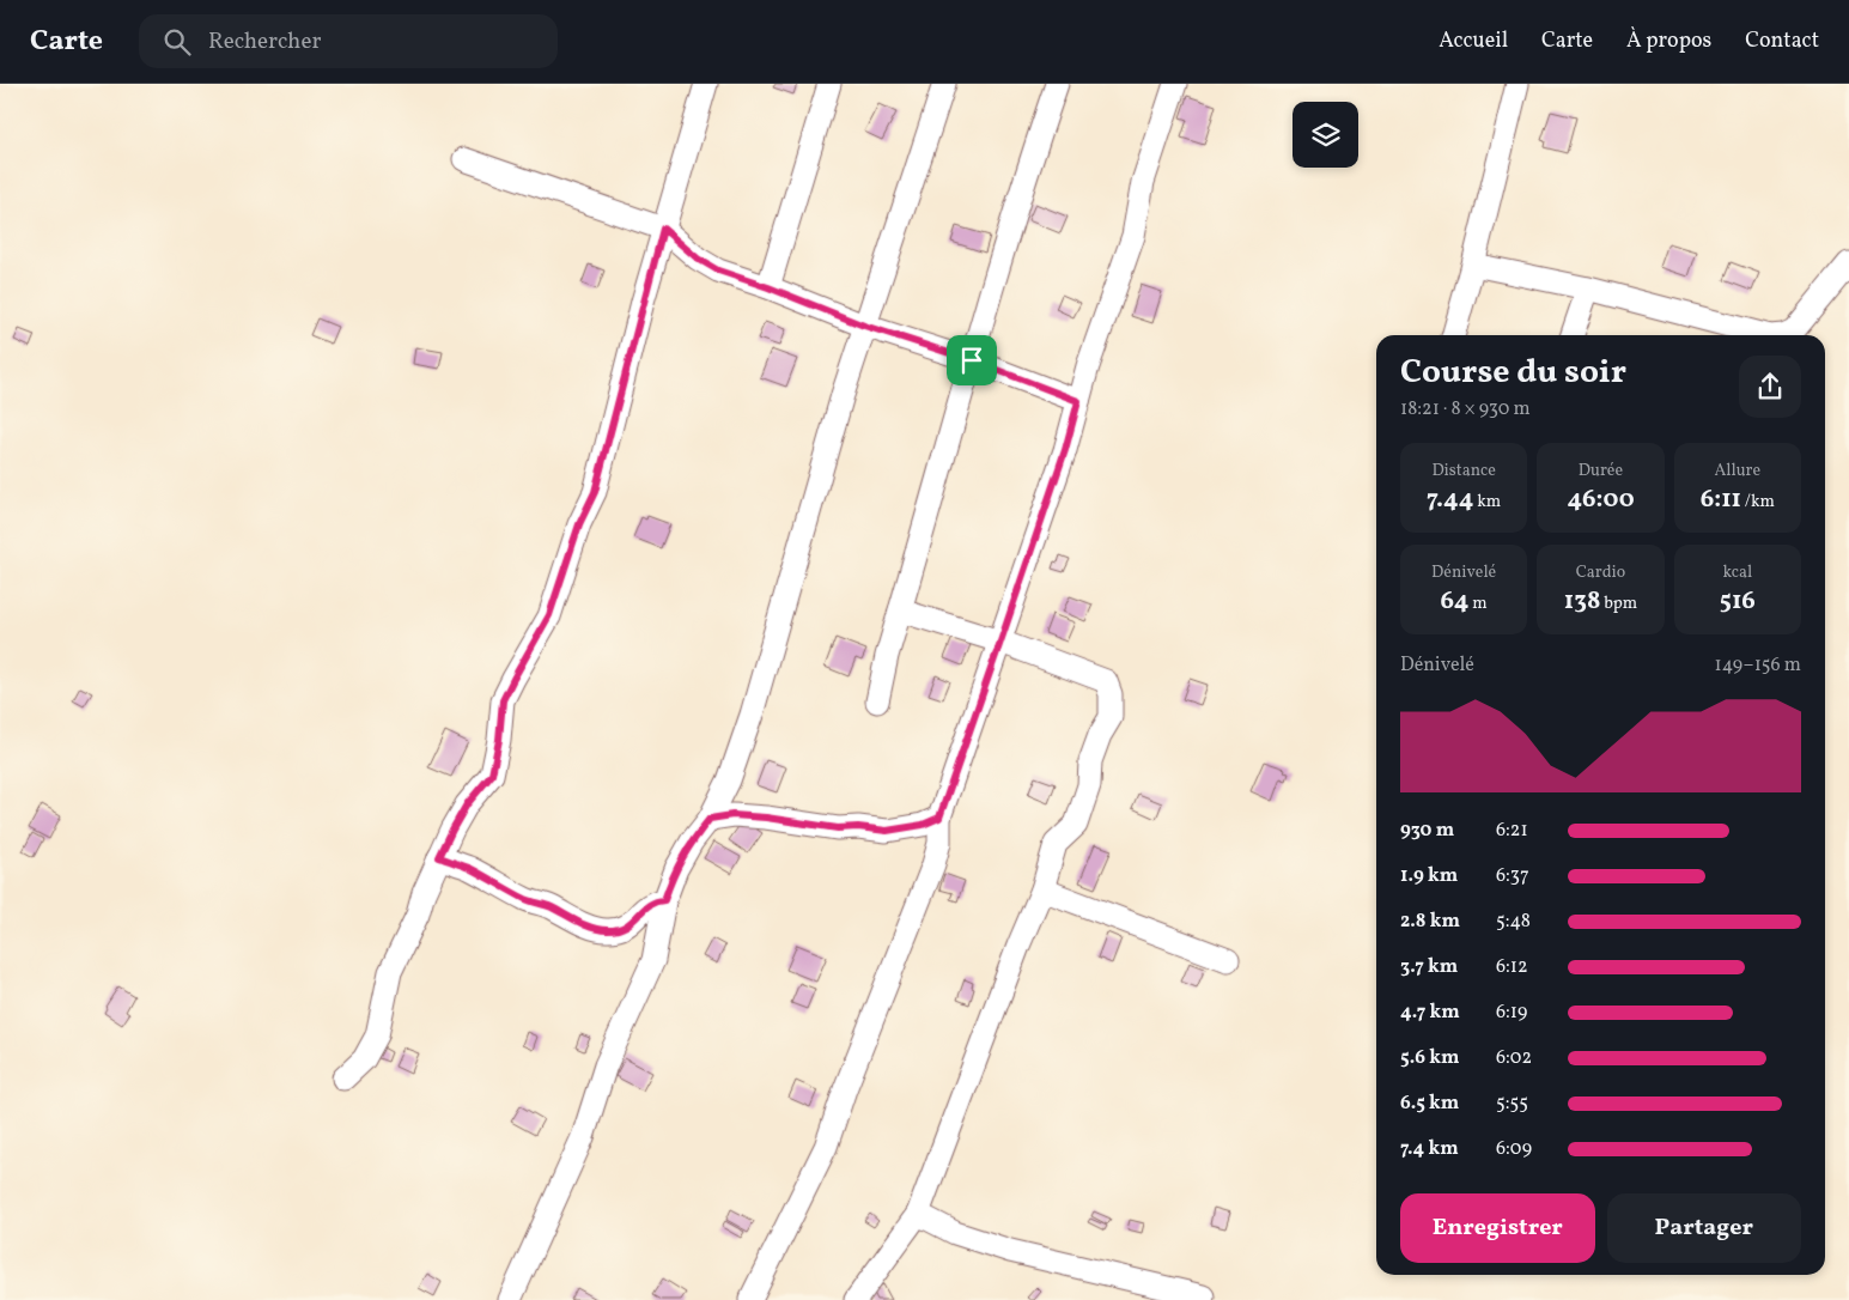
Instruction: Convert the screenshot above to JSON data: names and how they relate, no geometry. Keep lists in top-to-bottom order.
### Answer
{
  "page": {
    "header": "Carte",
    "search": "Rechercher",
    "nav": [
      "Accueil",
      "Carte",
      "À propos",
      "Contact"
    ],
    "heading": ["Course du soir", "18:21 · 8 × 930 m"],
    "stats": [
      ["Distance", "7.44 km"],
      ["Durée", "46:00"],
      ["Allure", "6:11 /km"],
      ["Dénivelé", "64 m"],
      ["Cardio", "138 bpm"],
      ["kcal", "516"]
    ],
    "chart": ["Dénivelé", "149–156 m"],
    "list": [
      {
        "name": "930 m",
        "note": "6:21"
      },
      {
        "name": "1.9 km",
        "note": "6:37"
      },
      {
        "name": "2.8 km",
        "note": "5:48"
      },
      {
        "name": "3.7 km",
        "note": "6:12"
      },
      {
        "name": "4.7 km",
        "note": "6:19"
      },
      {
        "name": "5.6 km",
        "note": "6:02"
      },
      {
        "name": "6.5 km",
        "note": "5:55"
      },
      {
        "name": "7.4 km",
        "note": "6:09"
      }
    ],
    "buttons": ["Enregistrer", "Partager"]
  }
}
